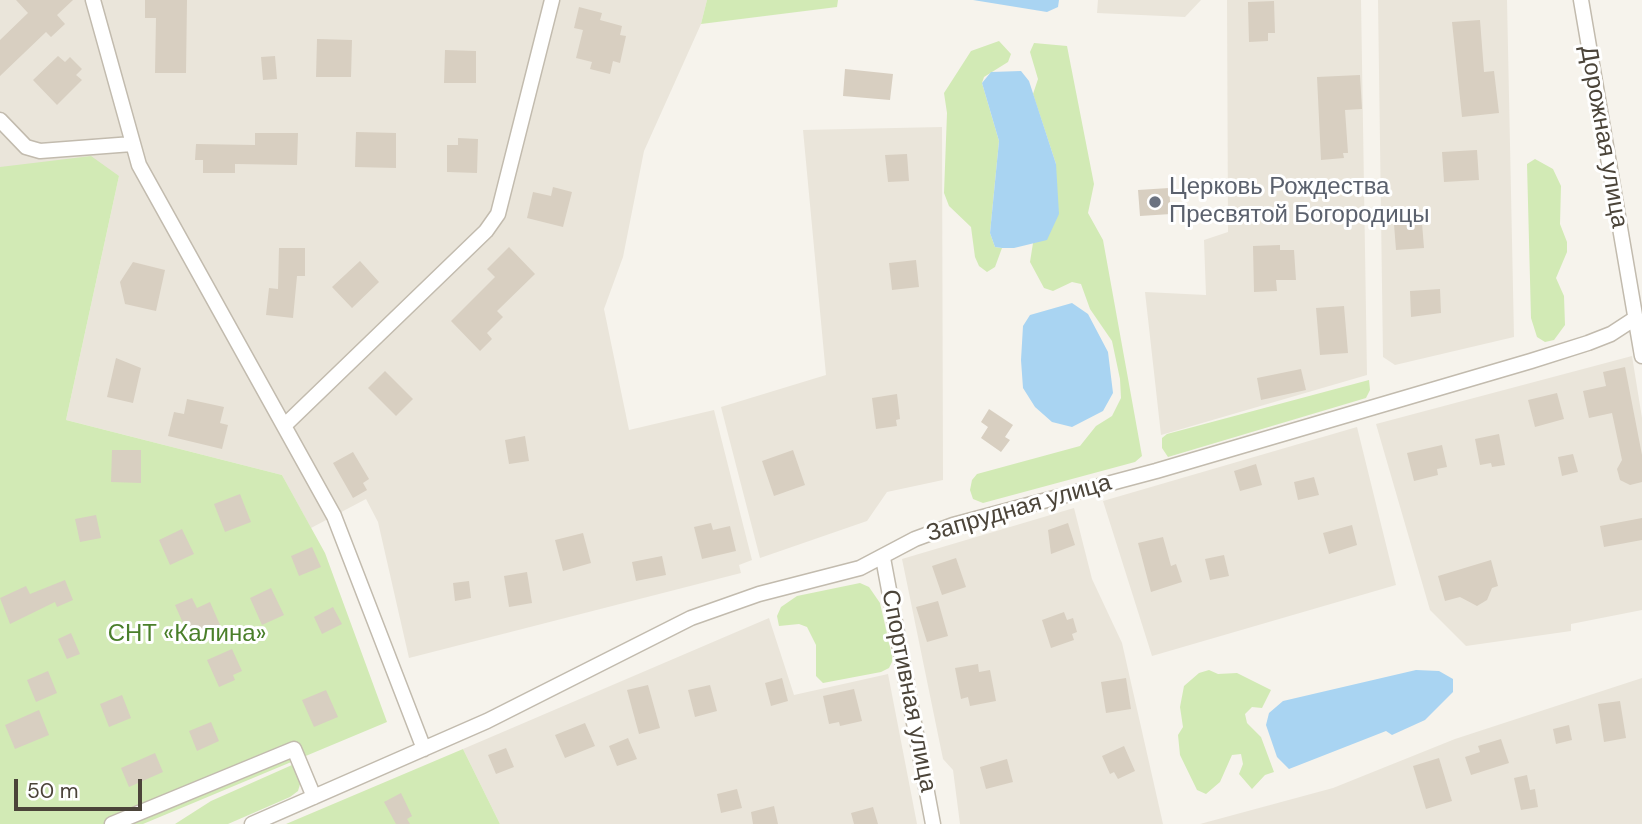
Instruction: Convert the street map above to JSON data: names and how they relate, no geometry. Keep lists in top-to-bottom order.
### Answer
{
  "streets": {
    "street": ["Дорожная улица", "Запрудная улица", "Спортивная улица"]
  },
  "crossings": [
    ["Дорожная улица", "Запрудная улица"],
    ["Запрудная улица", "Спортивная улица"]
  ],
  "parks": ["СНТ «Калина»"],
  "places": ["Церковь Рождества Пресвятой Богородицы"],
  "scale_bar": "50 m"
}
